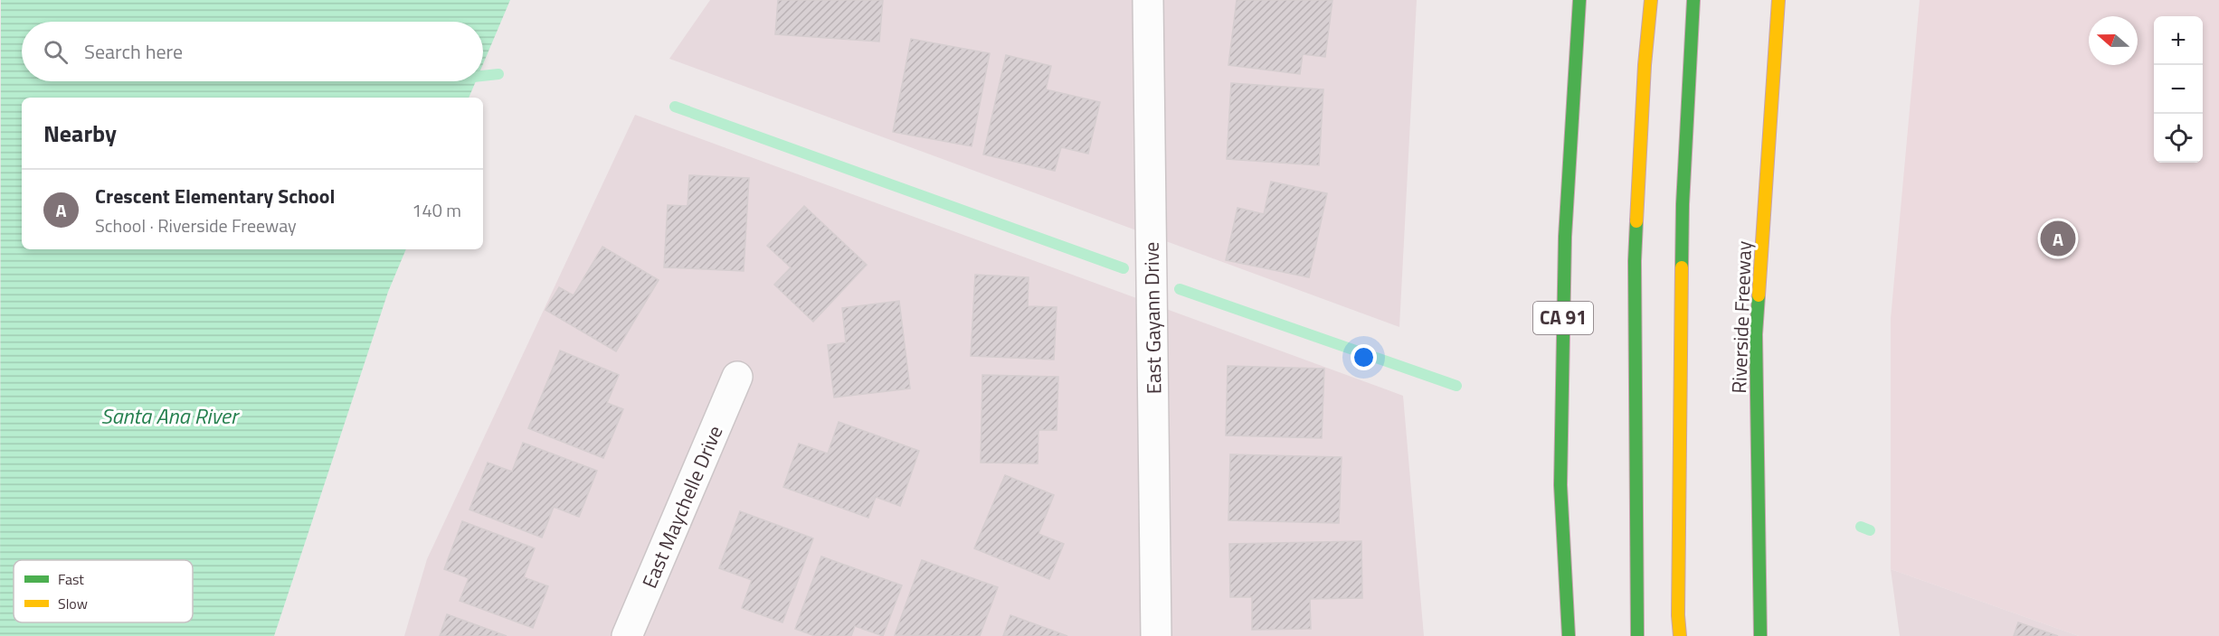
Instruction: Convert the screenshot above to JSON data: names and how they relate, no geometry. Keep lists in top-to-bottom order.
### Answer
{
  "streets": {
    "highway": ["Riverside Freeway", "CA 91"],
    "street": ["East Gayann Drive", "East Maychelle Drive"]
  },
  "water": ["Santa Ana River"],
  "legend": ["Fast", "Slow"],
  "north": "left",
  "page": {
    "map_buttons": ["+", "−"],
    "search": "Search here",
    "heading": "Nearby",
    "list": [
      {
        "mark": "A",
        "name": "Crescent Elementary School",
        "note": "School · Riverside Freeway",
        "value": "140 m"
      }
    ],
    "pins": "A"
  }
}
